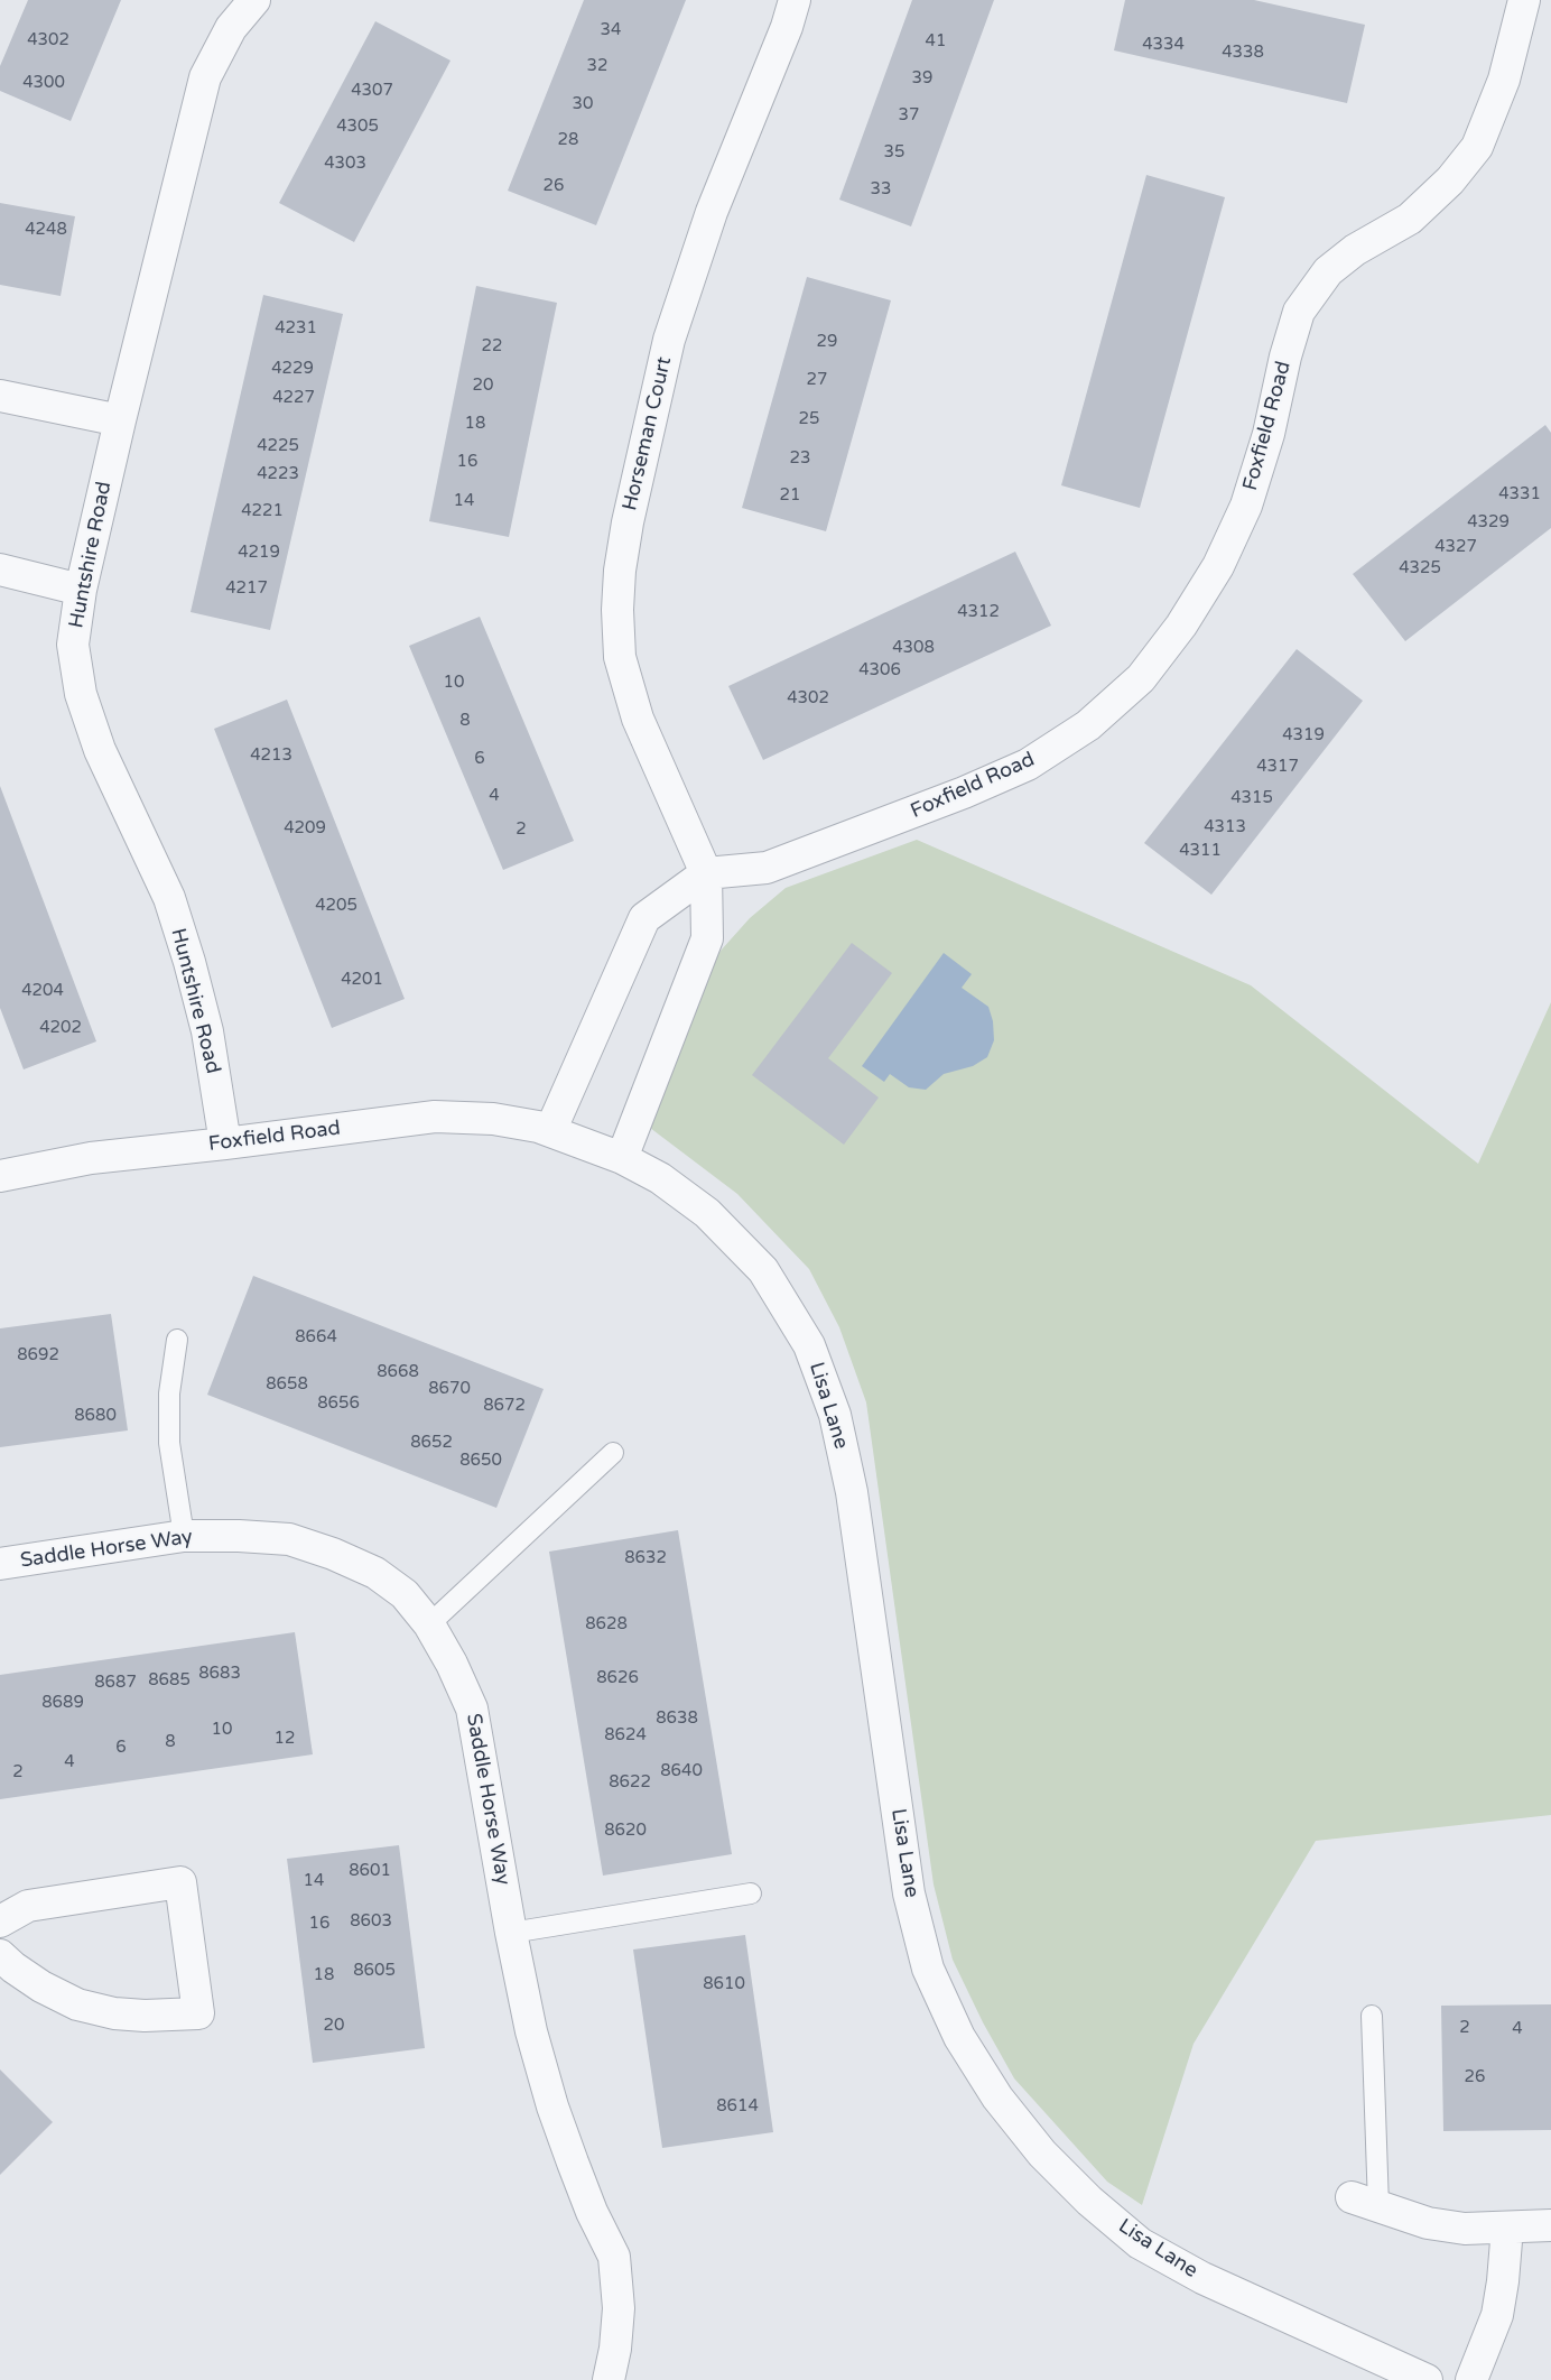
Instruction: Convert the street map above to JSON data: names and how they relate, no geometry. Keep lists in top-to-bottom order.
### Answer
{
  "streets": {
    "street": [
      "Foxfield Road",
      "Horseman Court",
      "Huntshire Road",
      "Lisa Lane",
      "Saddle Horse Way"
    ]
  },
  "crossings": [
    ["Foxfield Road", "Horseman Court"],
    ["Foxfield Road", "Huntshire Road"],
    ["Foxfield Road", "Lisa Lane"]
  ],
  "house_numbers": [
    "34",
    "4302",
    "41",
    "4334",
    "4338",
    "32",
    "39",
    "4300",
    "4307",
    "30",
    "37",
    "4305",
    "28",
    "35",
    "4303",
    "26",
    "33",
    "4248",
    "4231",
    "29",
    "22",
    "4229",
    "27",
    "20",
    "4227",
    "25",
    "18",
    "4225",
    "23",
    "16",
    "4223",
    "4331",
    "21",
    "14",
    "4221",
    "4329",
    "4327",
    "4219",
    "4325",
    "4217",
    "4312",
    "4308",
    "4306",
    "10",
    "4302",
    "8",
    "4319",
    "4213",
    "6",
    "4317",
    "4",
    "4315",
    "4313",
    "4209",
    "2",
    "4311",
    "4205",
    "4201",
    "4204",
    "4202",
    "8664",
    "8692",
    "8668",
    "8658",
    "8670",
    "8656",
    "8672",
    "8680",
    "8652",
    "8650",
    "8632",
    "8628",
    "8683",
    "8626",
    "8685",
    "8687",
    "8689",
    "8638",
    "10",
    "8624",
    "12",
    "8",
    "6",
    "4",
    "8640",
    "2",
    "8622",
    "8620",
    "8601",
    "14",
    "8603",
    "16",
    "8605",
    "18",
    "8610",
    "20",
    "2",
    "4",
    "26",
    "8614"
  ]
}
